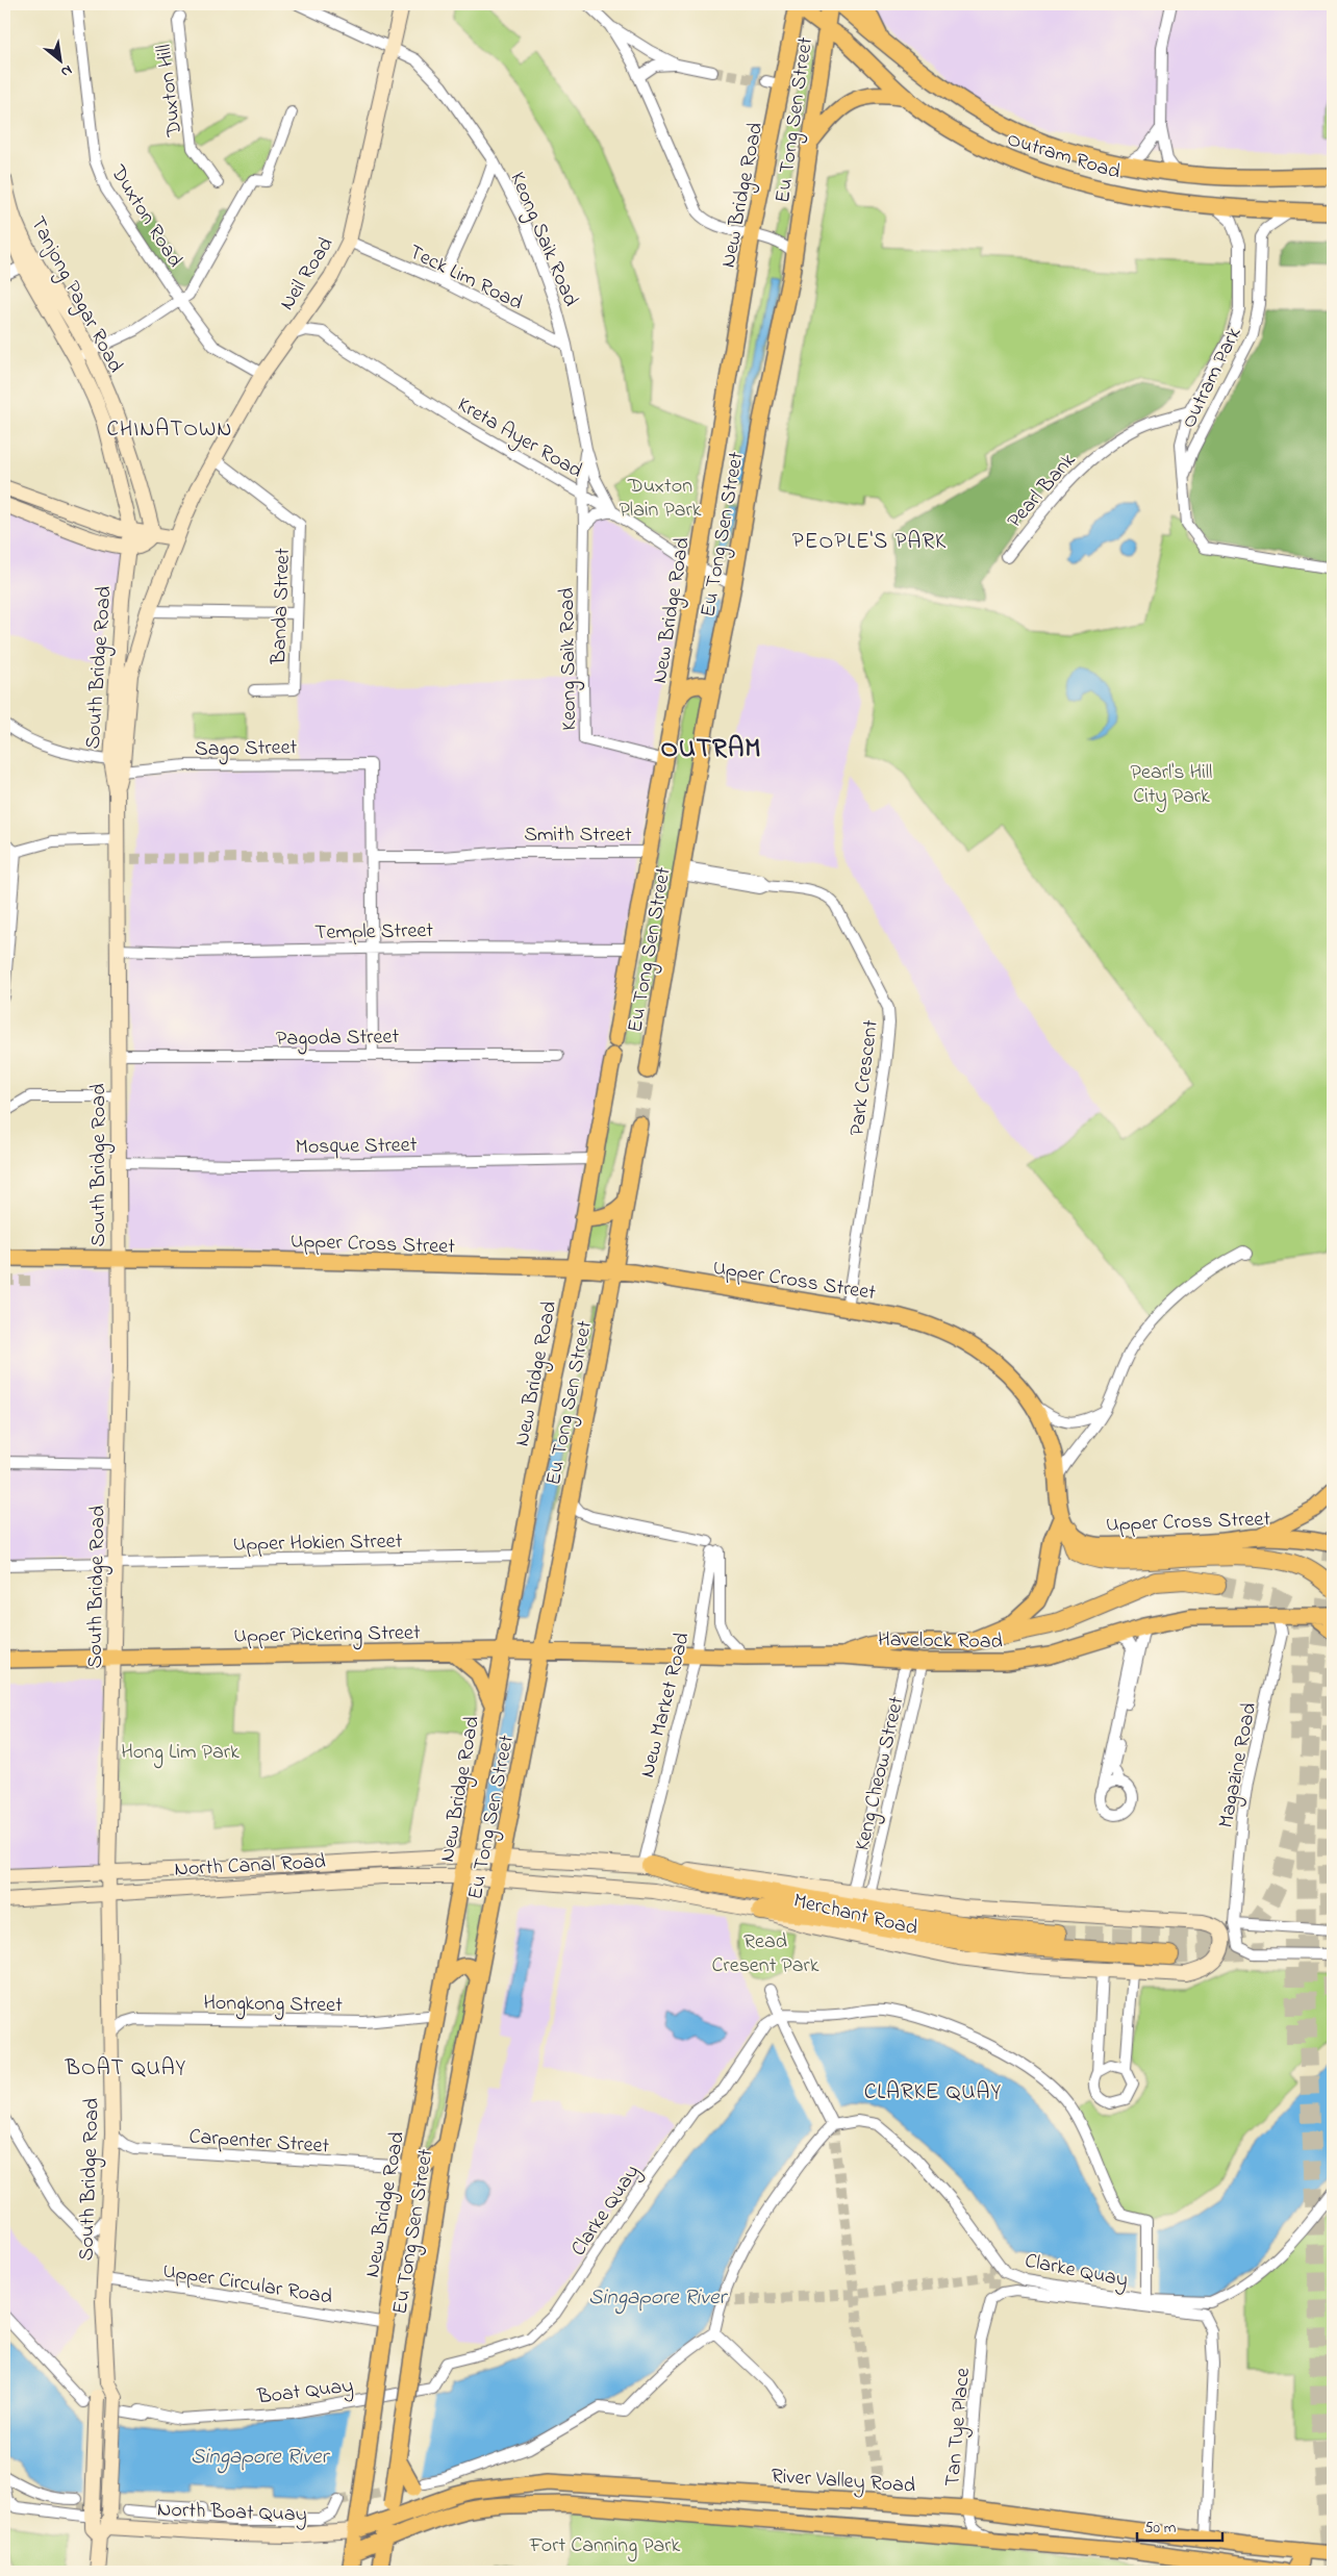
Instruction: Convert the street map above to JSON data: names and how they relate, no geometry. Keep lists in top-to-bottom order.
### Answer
{
  "streets": {
    "main road": [
      "Eu Tong Sen Street",
      "Outram Road",
      "New Bridge Road",
      "Neil Road",
      "Tanjong Pagar Road",
      "South Bridge Road",
      "Upper Cross Street",
      "Upper Pickering Street",
      "Havelock Road",
      "North Canal Road",
      "Merchant Road",
      "River Valley Road",
      "North Boat Quay"
    ],
    "street": [
      "Duxton Hill",
      "Duxton Road",
      "Keong Saik Road",
      "Teck Lim Road",
      "Outram Park",
      "Kreta Ayer Road",
      "Pearl Bank",
      "Banda Street",
      "Sago Street",
      "Smith Street",
      "Temple Street",
      "Pagoda Street",
      "Park Crescent",
      "Mosque Street",
      "Upper Hokien Street",
      "New Market Road",
      "Magazine Road",
      "Keng Cheow Street",
      "Hongkong Street",
      "Carpenter Street",
      "Clarke Quay",
      "Upper Circular Road",
      "Boat Quay",
      "Tan Tye Place"
    ]
  },
  "crossings": [
    ["Eu Tong Sen Street", "Outram Road"],
    ["Eu Tong Sen Street", "Kreta Ayer Road"],
    ["Eu Tong Sen Street", "Park Crescent"],
    ["Eu Tong Sen Street", "Upper Cross Street"],
    ["Eu Tong Sen Street", "Upper Pickering Street"],
    ["Eu Tong Sen Street", "Havelock Road"],
    ["Eu Tong Sen Street", "North Canal Road"],
    ["Eu Tong Sen Street", "Merchant Road"],
    ["Eu Tong Sen Street", "River Valley Road"],
    ["Outram Road", "New Bridge Road"],
    ["Outram Road", "Outram Park"],
    ["New Bridge Road", "Keong Saik Road"],
    ["New Bridge Road", "Kreta Ayer Road"],
    ["New Bridge Road", "Smith Street"],
    ["New Bridge Road", "Temple Street"],
    ["New Bridge Road", "Mosque Street"],
    ["New Bridge Road", "Upper Cross Street"],
    ["New Bridge Road", "Upper Hokien Street"],
    ["New Bridge Road", "Upper Pickering Street"],
    ["New Bridge Road", "North Canal Road"],
    ["New Bridge Road", "Merchant Road"],
    ["New Bridge Road", "Hongkong Street"],
    ["New Bridge Road", "Carpenter Street"],
    ["New Bridge Road", "Upper Circular Road"],
    ["New Bridge Road", "River Valley Road"],
    ["New Bridge Road", "North Boat Quay"],
    ["Duxton Road", "Neil Road"],
    ["Keong Saik Road", "Neil Road"],
    ["Keong Saik Road", "Teck Lim Road"],
    ["Keong Saik Road", "Kreta Ayer Road"],
    ["Neil Road", "Teck Lim Road"],
    ["Neil Road", "Kreta Ayer Road"],
    ["Neil Road", "Banda Street"],
    ["Neil Road", "South Bridge Road"],
    ["Tanjong Pagar Road", "South Bridge Road"],
    ["Outram Park", "Pearl Bank"],
    ["South Bridge Road", "Sago Street"],
    ["South Bridge Road", "Temple Street"],
    ["South Bridge Road", "Pagoda Street"],
    ["South Bridge Road", "Mosque Street"],
    ["South Bridge Road", "Upper Cross Street"],
    ["South Bridge Road", "Upper Hokien Street"],
    ["South Bridge Road", "Upper Pickering Street"],
    ["South Bridge Road", "North Canal Road"],
    ["South Bridge Road", "Merchant Road"],
    ["South Bridge Road", "Hongkong Street"],
    ["South Bridge Road", "Carpenter Street"],
    ["South Bridge Road", "Upper Circular Road"],
    ["South Bridge Road", "North Boat Quay"],
    ["Sago Street", "Smith Street"],
    ["Park Crescent", "Upper Cross Street"],
    ["Upper Pickering Street", "Havelock Road"],
    ["Havelock Road", "New Market Road"],
    ["Havelock Road", "Magazine Road"],
    ["Havelock Road", "Keng Cheow Street"],
    ["New Market Road", "Merchant Road"],
    ["Keng Cheow Street", "Merchant Road"],
    ["North Canal Road", "Merchant Road"],
    ["Clarke Quay", "Boat Quay"],
    ["Clarke Quay", "Tan Tye Place"],
    ["Clarke Quay", "River Valley Road"],
    ["Tan Tye Place", "River Valley Road"],
    ["River Valley Road", "North Boat Quay"]
  ],
  "districts": [
    "CHINATOWN",
    "PEOPLE'S PARK",
    "OUTRAM",
    "BOAT QUAY",
    "CLARKE QUAY"
  ],
  "water": ["Singapore River"],
  "parks": [
    "Duxton Plain Park",
    "Pearl's Hill City Park",
    "Hong Lim Park",
    "Read Cresent Park",
    "Fort Canning Park"
  ],
  "scale_bar": "50 m",
  "north": "bottom right"
}
